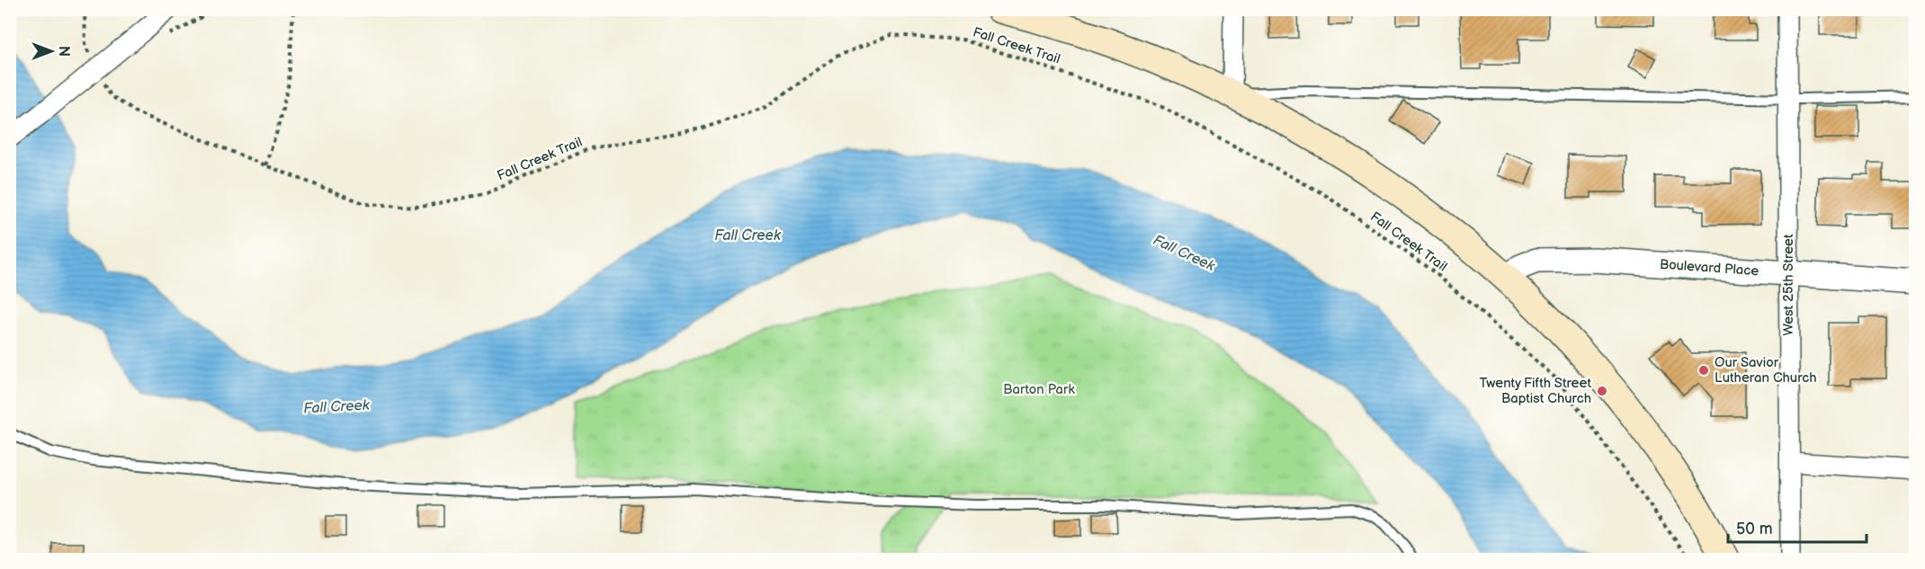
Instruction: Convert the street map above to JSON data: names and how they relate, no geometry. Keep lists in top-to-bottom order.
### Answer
{
  "streets": {
    "street": ["Boulevard Place", "West 25th Street"],
    "path": ["Fall Creek Trail"]
  },
  "crossings": [
    ["Boulevard Place", "West 25th Street"]
  ],
  "water": ["Fall Creek"],
  "parks": ["Barton Park"],
  "places": ["Our Savior Lutheran Church", "Twenty Fifth Street Baptist Church"],
  "scale_bar": "50 m",
  "north": "right"
}
